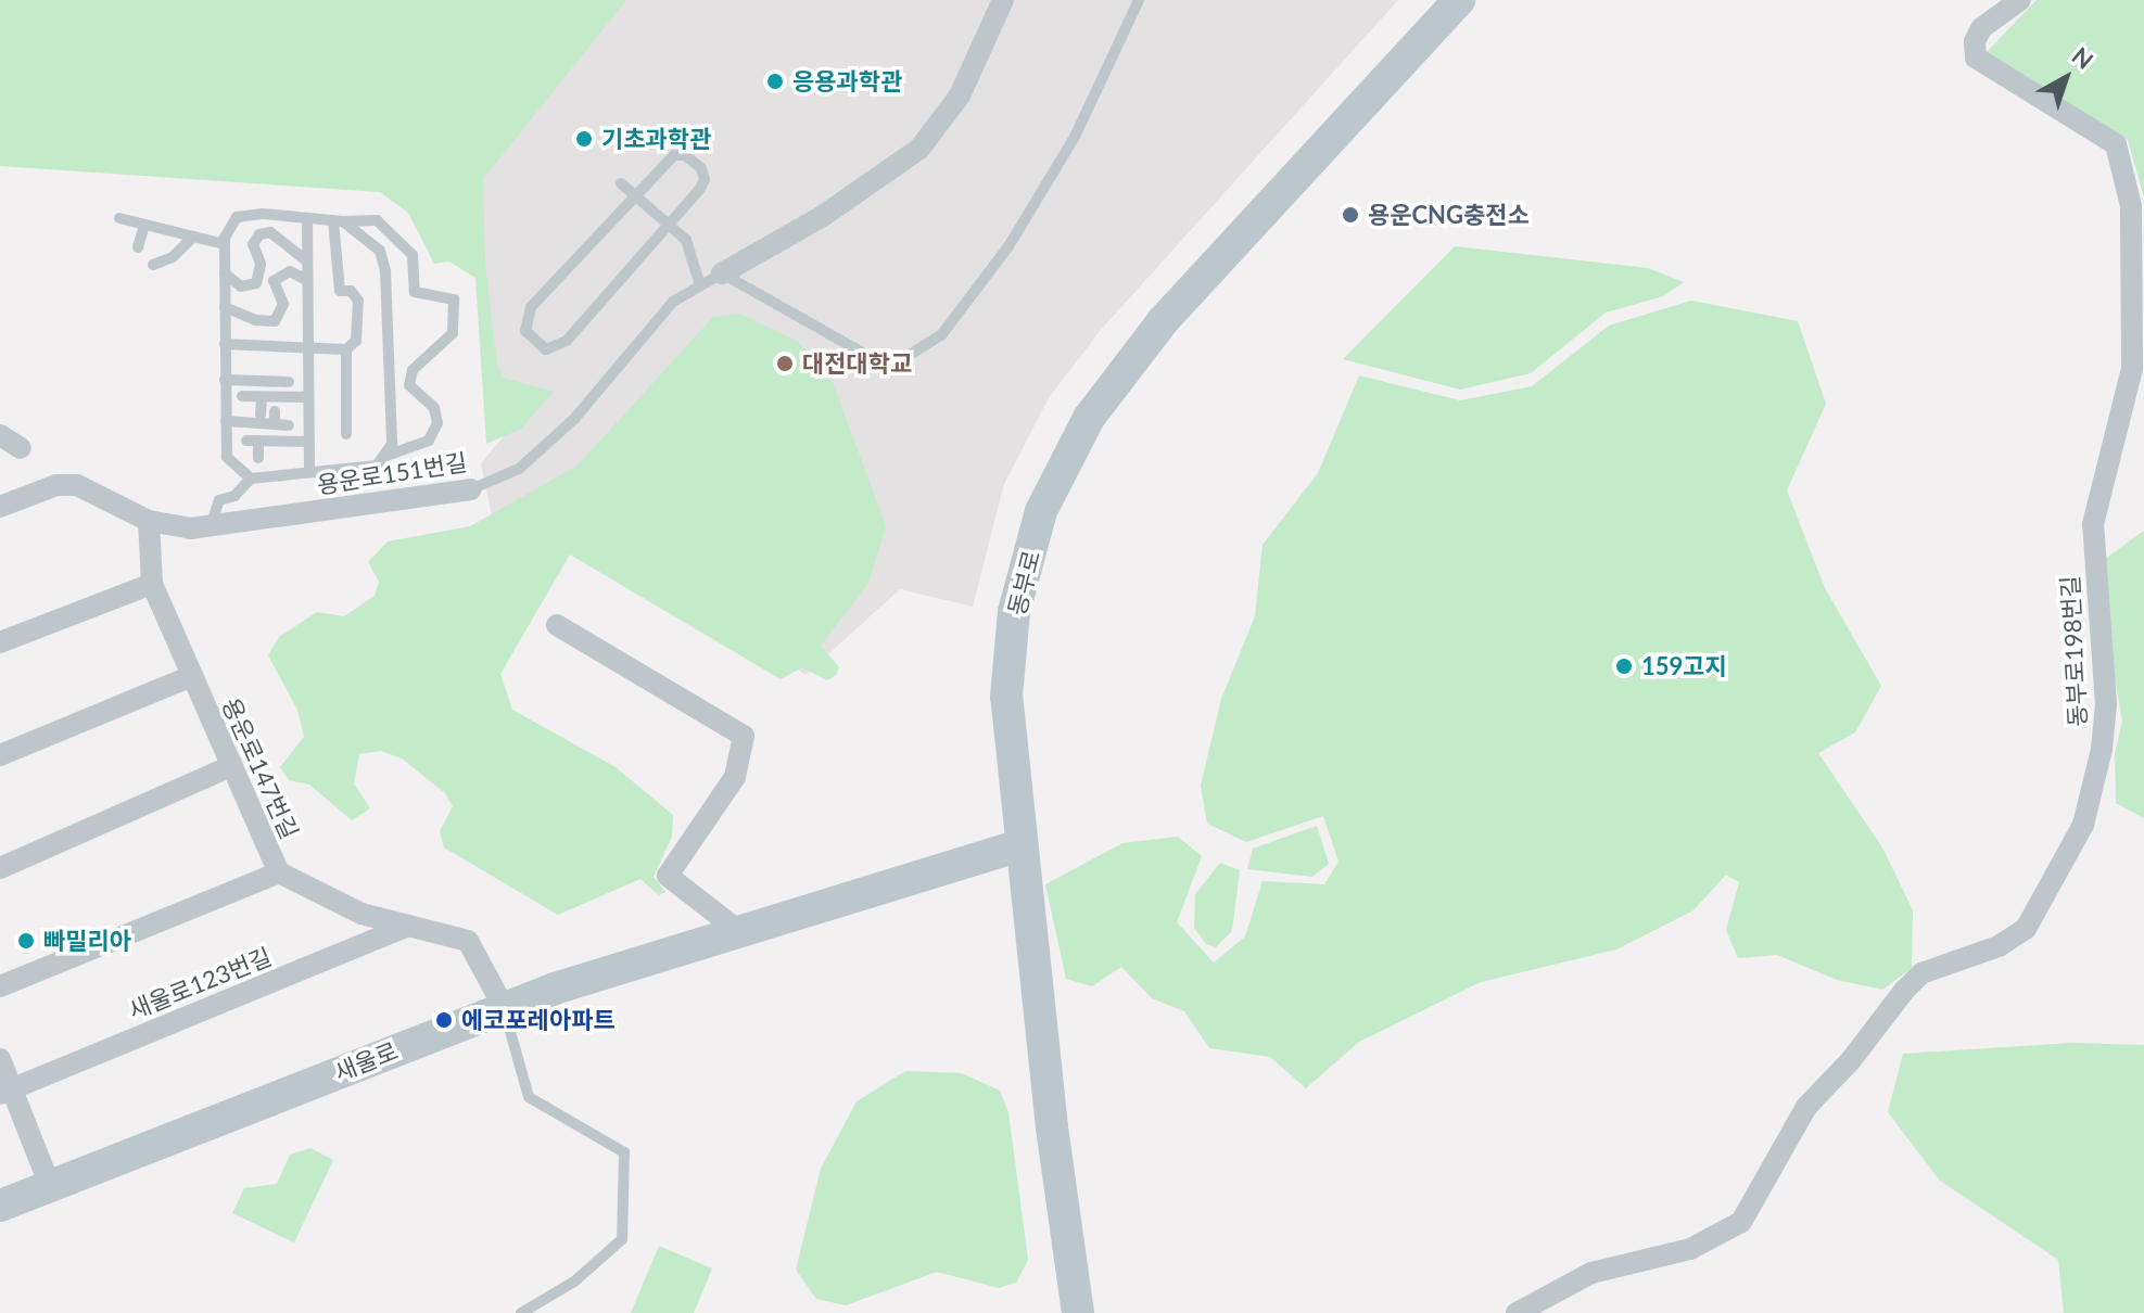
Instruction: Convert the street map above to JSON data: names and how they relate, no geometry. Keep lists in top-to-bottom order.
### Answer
{
  "streets": {
    "main road": ["동부로", "새울로"],
    "street": [
      "용운로151번길",
      "동부로198번길",
      "용운로147번길",
      "새울로123번길"
    ]
  },
  "crossings": [
    ["용운로151번길", "용운로147번길"],
    ["동부로", "새울로"],
    ["용운로147번길", "새울로123번길"],
    ["용운로147번길", "새울로"]
  ],
  "places": [
    "응용과학관",
    "기초과학관",
    "용운CNG충전소",
    "대전대학교",
    "159고지",
    "빠밀리아",
    "에코포레아파트"
  ],
  "north": "top right"
}
